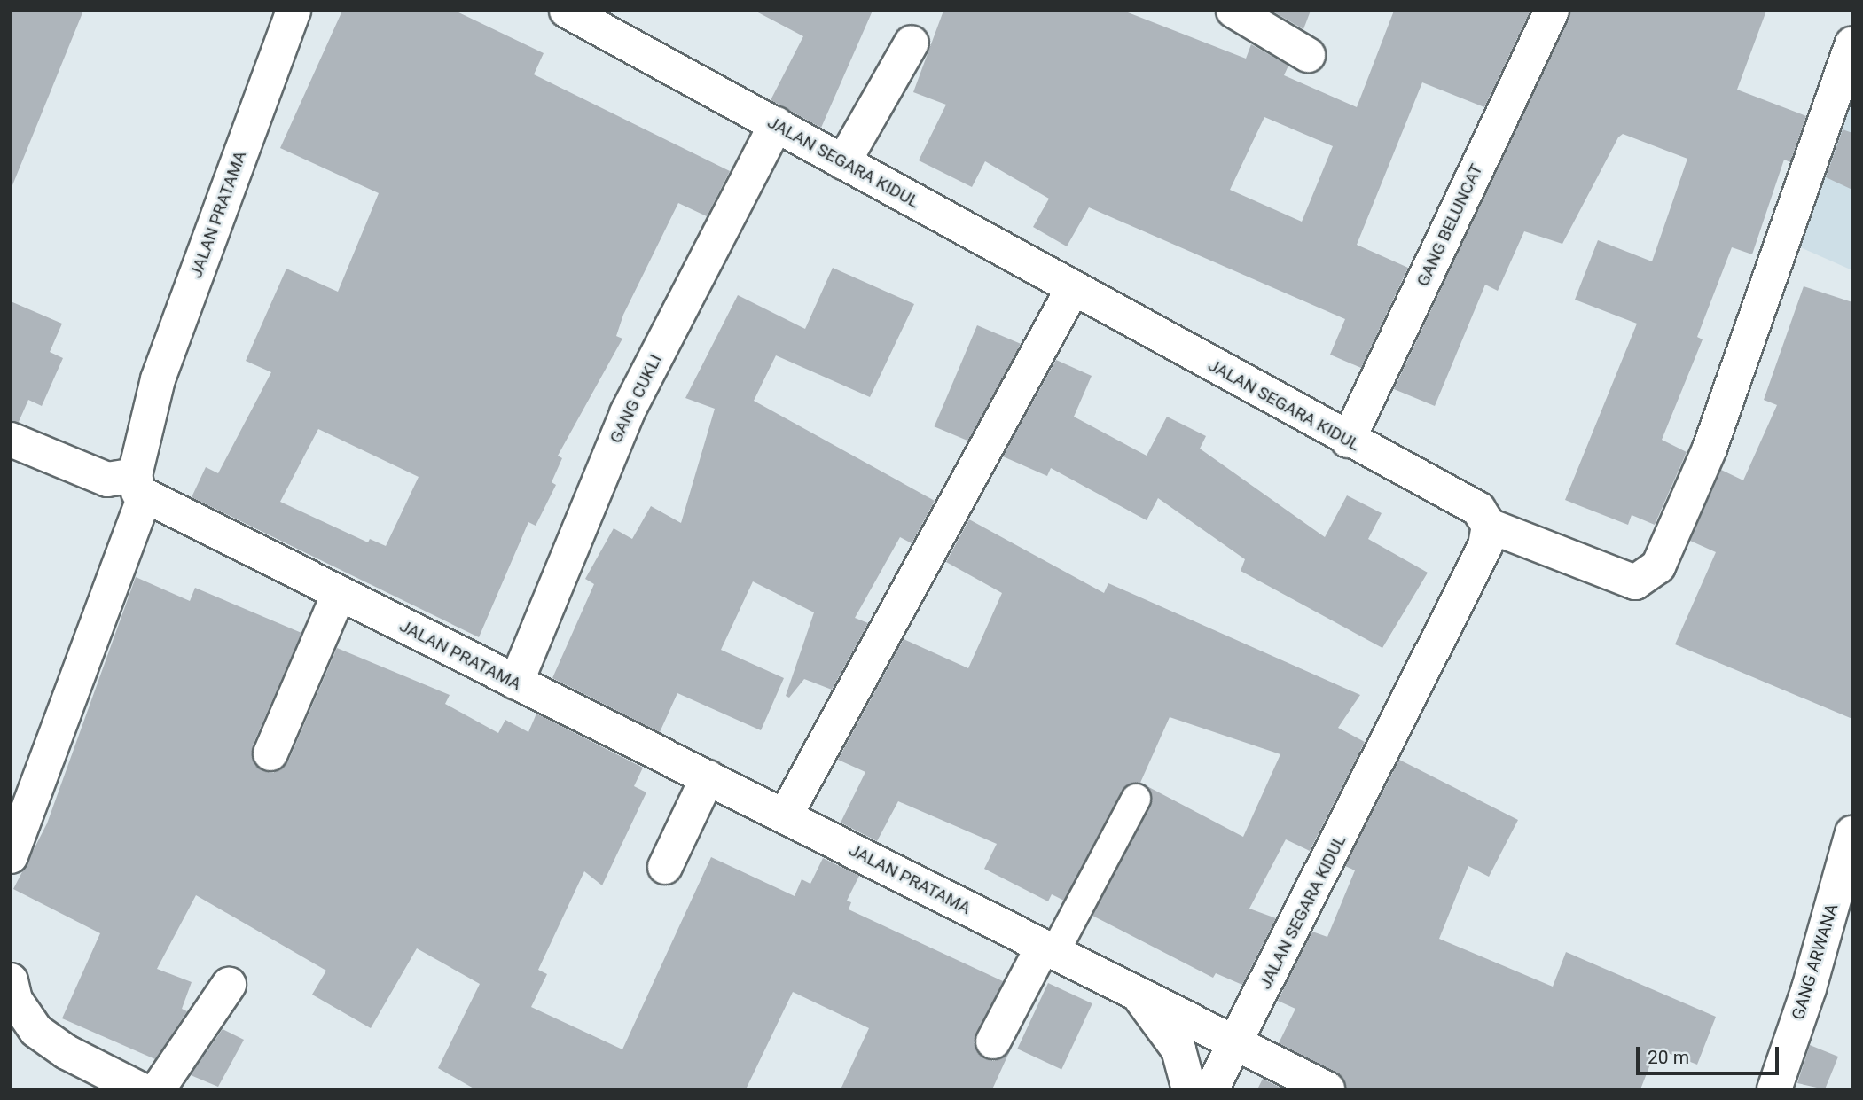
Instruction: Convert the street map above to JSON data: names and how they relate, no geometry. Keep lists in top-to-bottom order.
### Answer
{
  "streets": {
    "street": [
      "JALAN SEGARA KIDUL",
      "JALAN PRATAMA",
      "GANG BELUNCAT",
      "GANG CUKLI",
      "GANG ARWANA"
    ]
  },
  "crossings": [
    ["JALAN SEGARA KIDUL", "JALAN PRATAMA"],
    ["JALAN SEGARA KIDUL", "GANG BELUNCAT"],
    ["JALAN SEGARA KIDUL", "GANG CUKLI"],
    ["JALAN PRATAMA", "GANG CUKLI"]
  ],
  "scale_bar": "20 m"
}
